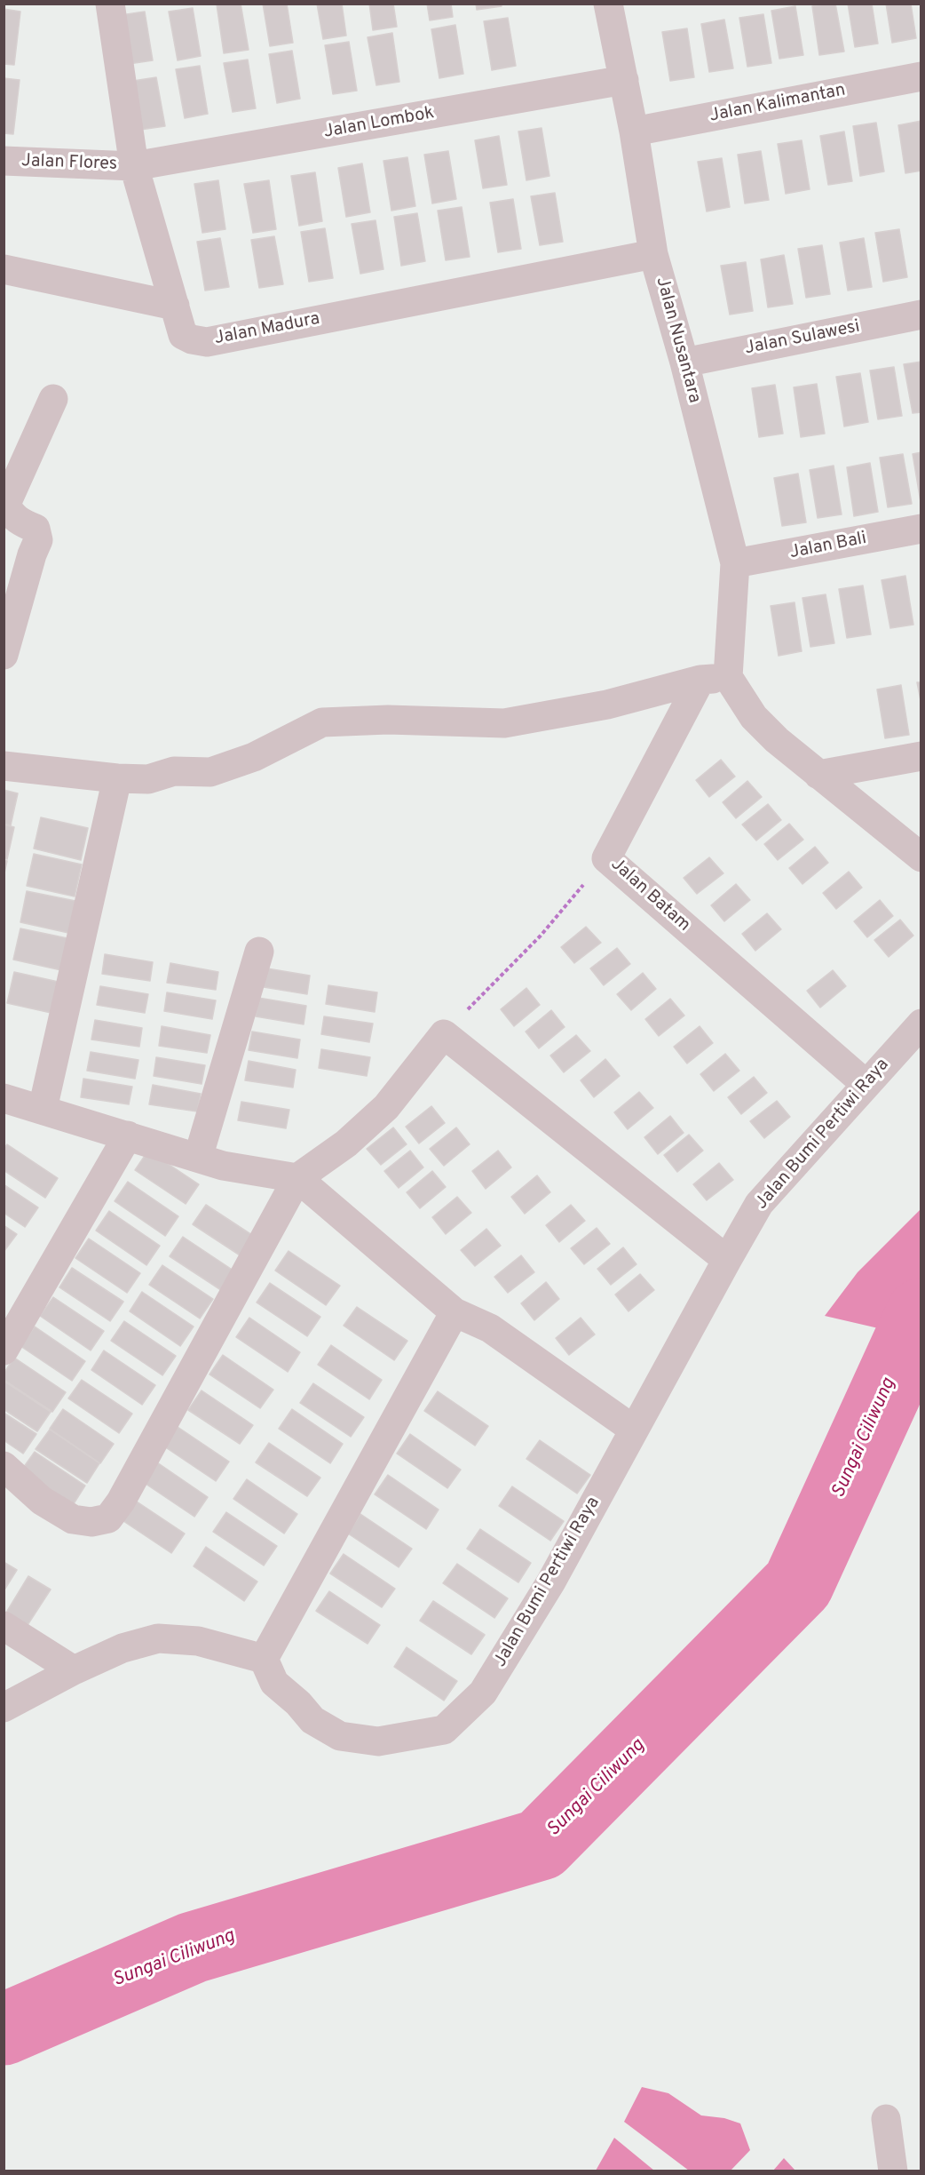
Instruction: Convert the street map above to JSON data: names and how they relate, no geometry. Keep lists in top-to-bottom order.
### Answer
{
  "streets": {
    "street": [
      "Jalan Kalimantan",
      "Jalan Lombok",
      "Jalan Flores",
      "Jalan Madura",
      "Jalan Sulawesi",
      "Jalan Nusantara",
      "Jalan Bali",
      "Jalan Batam",
      "Jalan Bumi Pertiwi Raya"
    ]
  },
  "crossings": [
    ["Jalan Kalimantan", "Jalan Nusantara"],
    ["Jalan Lombok", "Jalan Flores"],
    ["Jalan Lombok", "Jalan Madura"],
    ["Jalan Lombok", "Jalan Nusantara"],
    ["Jalan Flores", "Jalan Madura"],
    ["Jalan Madura", "Jalan Nusantara"],
    ["Jalan Sulawesi", "Jalan Nusantara"],
    ["Jalan Nusantara", "Jalan Bali"],
    ["Jalan Nusantara", "Jalan Batam"],
    ["Jalan Batam", "Jalan Bumi Pertiwi Raya"]
  ],
  "water": ["Sungai Ciliwung"]
}
